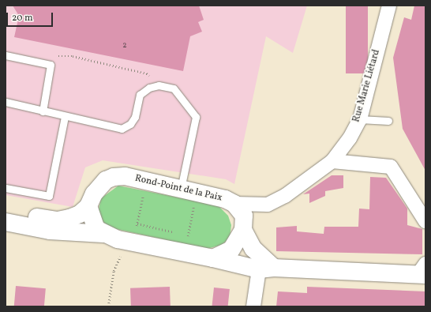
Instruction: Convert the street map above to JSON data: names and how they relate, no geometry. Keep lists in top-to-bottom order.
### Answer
{
  "streets": {
    "main road": ["Rond-Point de la Paix"],
    "street": ["Rue Marie Liétard"]
  },
  "crossings": [
    ["Rue Marie Liétard", "Rond-Point de la Paix"]
  ],
  "house_numbers": ["2"],
  "scale_bar": "20 m"
}
